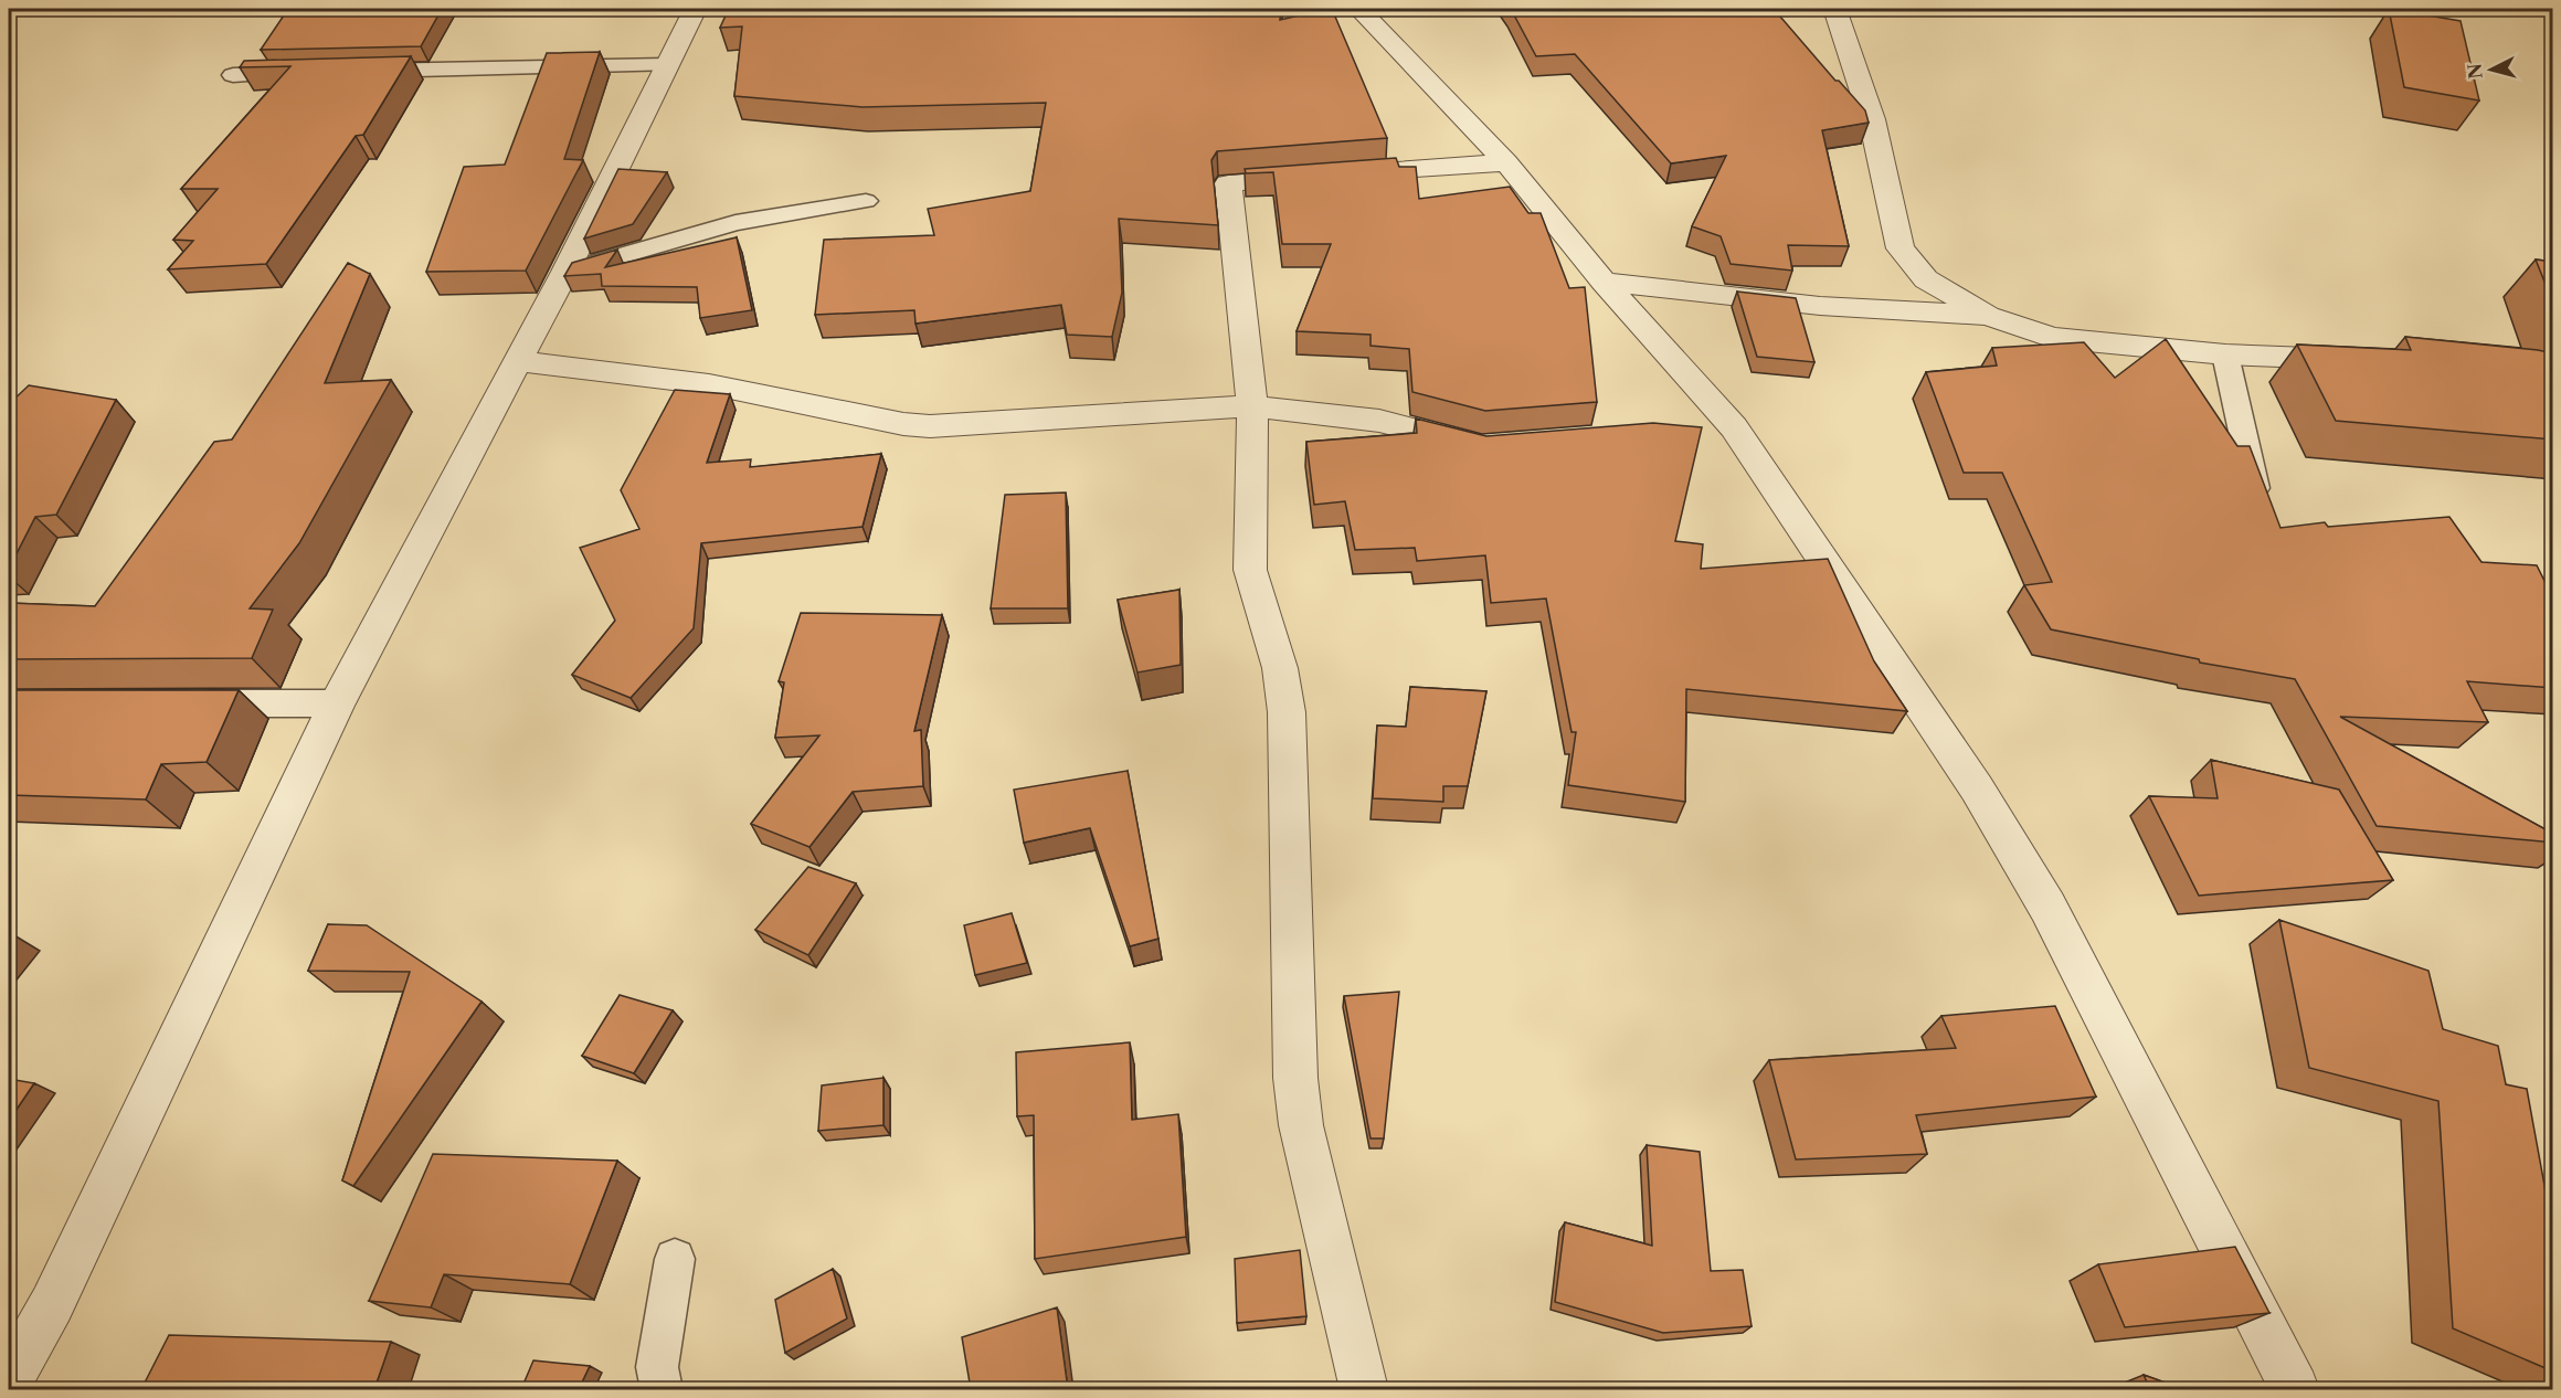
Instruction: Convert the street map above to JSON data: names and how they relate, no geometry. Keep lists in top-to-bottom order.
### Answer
{
  "north": "left"
}
